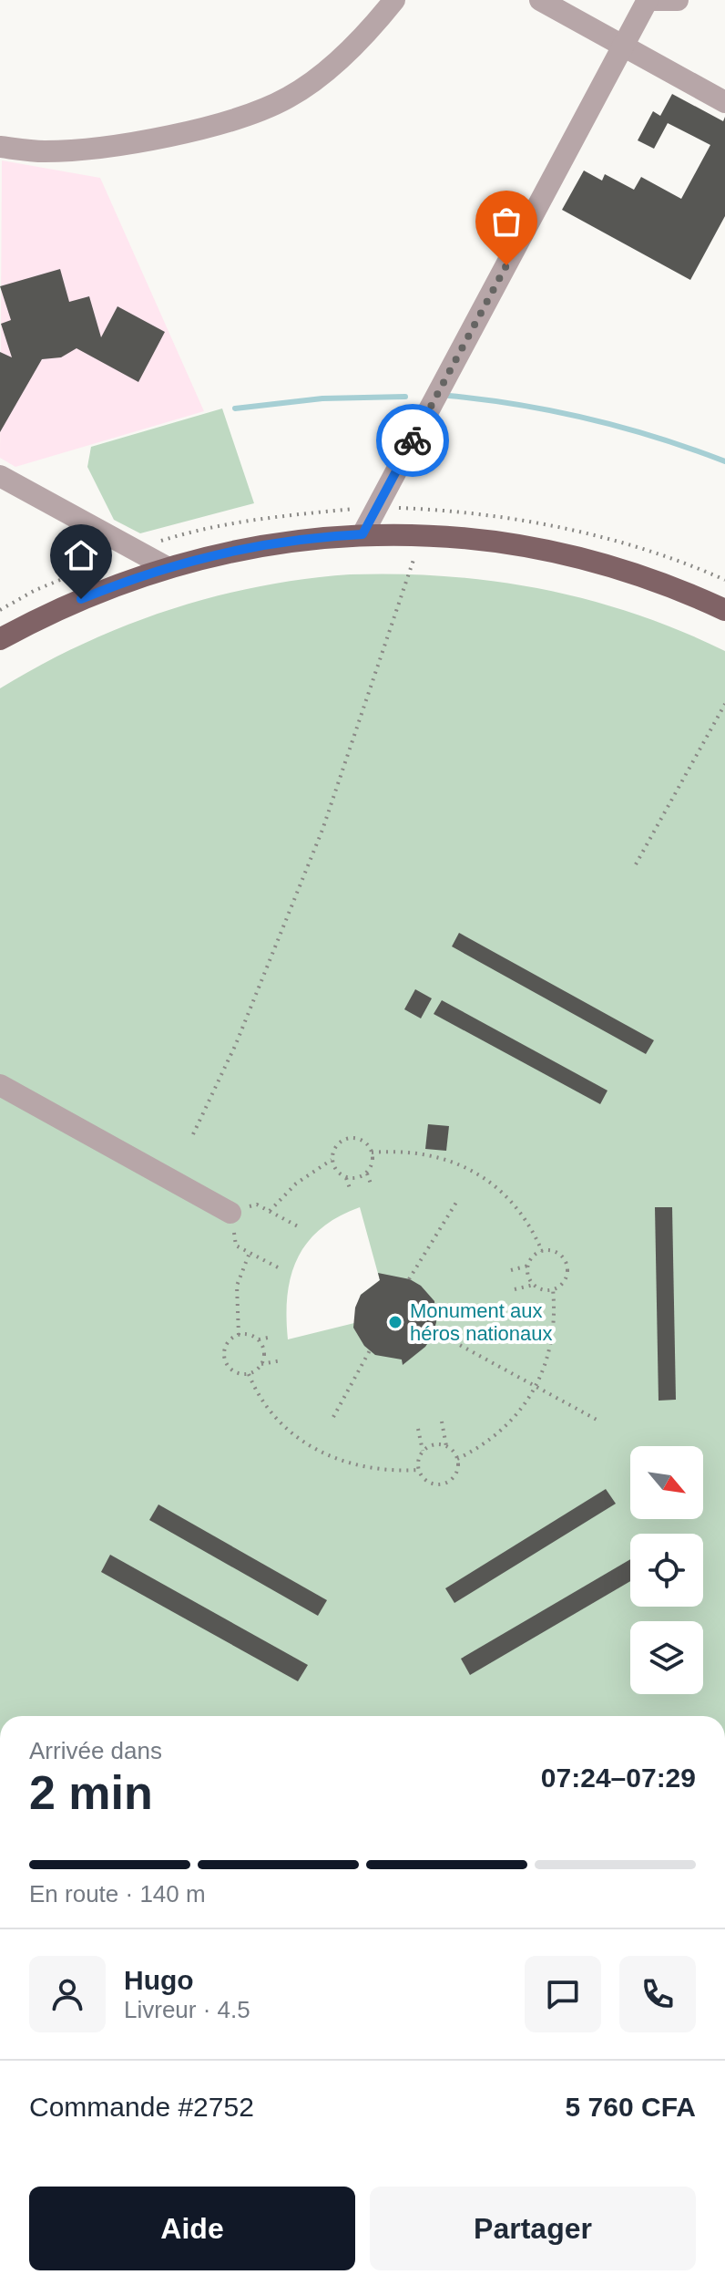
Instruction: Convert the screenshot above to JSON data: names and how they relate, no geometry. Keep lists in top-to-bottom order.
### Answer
{
  "places": ["Monument aux héros nationaux"],
  "north": "bottom right",
  "page": {
    "heading": ["2 min", "Arrivée dans", "07:24–07:29"],
    "panel": [
      "Hugo",
      "Livreur · 4.5",
      "Commande #2752",
      "5 760 CFA"
    ],
    "bar": "En route · 140 m",
    "buttons": ["Aide", "Partager"]
  }
}
